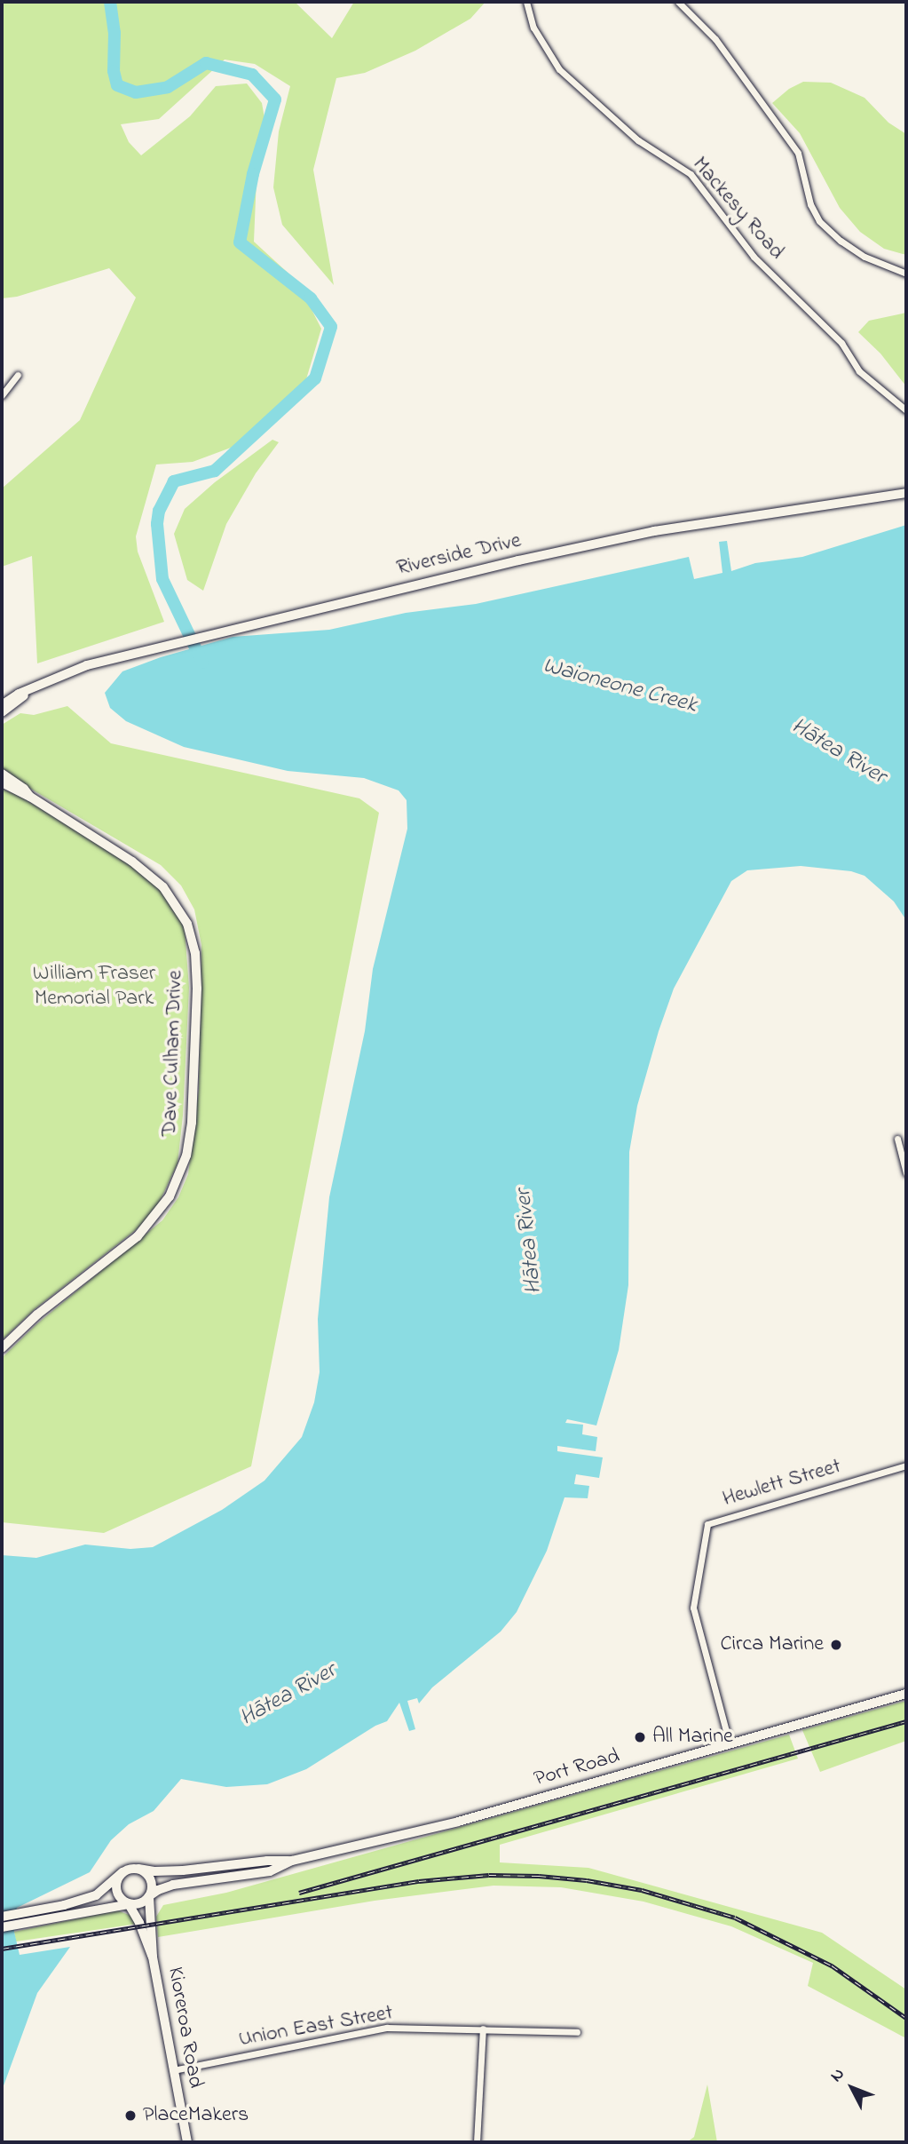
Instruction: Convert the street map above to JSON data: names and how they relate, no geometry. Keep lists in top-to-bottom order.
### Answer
{
  "streets": {
    "main road": [
      "Riverside Drive",
      "Dave Culham Drive",
      "Port Road",
      "Kioreroa Road"
    ],
    "street": ["Mackesy Road", "Hewlett Street", "Union East Street"]
  },
  "crossings": [
    ["Hewlett Street", "Port Road"],
    ["Port Road", "Kioreroa Road"],
    ["Union East Street", "Kioreroa Road"]
  ],
  "water": ["Waioneone Creek", "Hātea River"],
  "parks": ["William Fraser Memorial Park"],
  "places": ["Circa Marine", "All Marine", "PlaceMakers"],
  "north": "top left"
}
